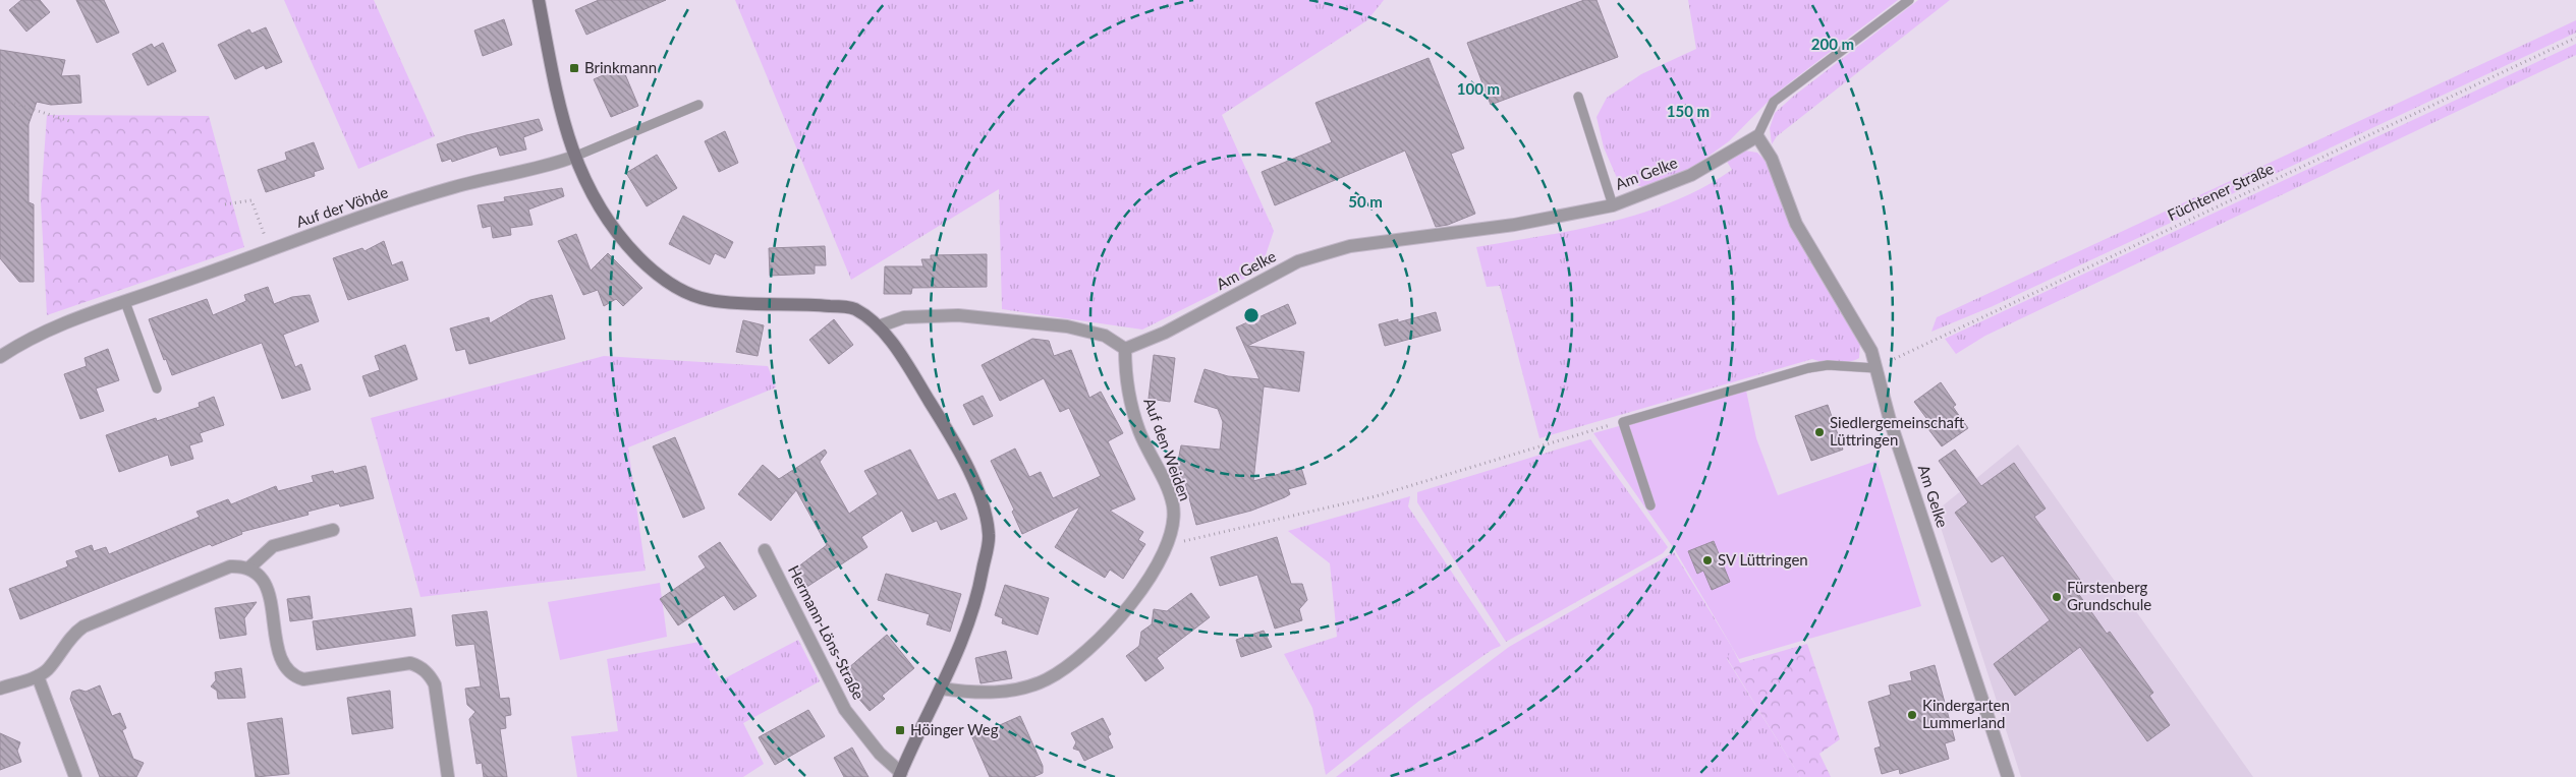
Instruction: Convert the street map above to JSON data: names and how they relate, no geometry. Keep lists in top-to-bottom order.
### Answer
{
  "streets": {
    "street": [
      "Am Gelke",
      "Auf der Vöhde",
      "Auf den Weiden",
      "Hermann-Löns-Straße"
    ],
    "path": ["Füchtener Straße"]
  },
  "crossings": [
    ["Am Gelke", "Füchtener Straße"],
    ["Am Gelke", "Auf den Weiden"],
    ["Auf der Vöhde", "Hermann-Löns-Straße"],
    ["Auf den Weiden", "Hermann-Löns-Straße"]
  ],
  "places": {
    "transit": ["Brinkmann", "Höinger Weg"],
    "other": [
      "Siedlergemeinschaft Lüttringen",
      "SV Lüttringen",
      "Fürstenberg Grundschule",
      "Kindergarten Lummerland"
    ]
  },
  "rings": [
    "200 m",
    "100 m",
    "150 m",
    "50 m"
  ]
}
